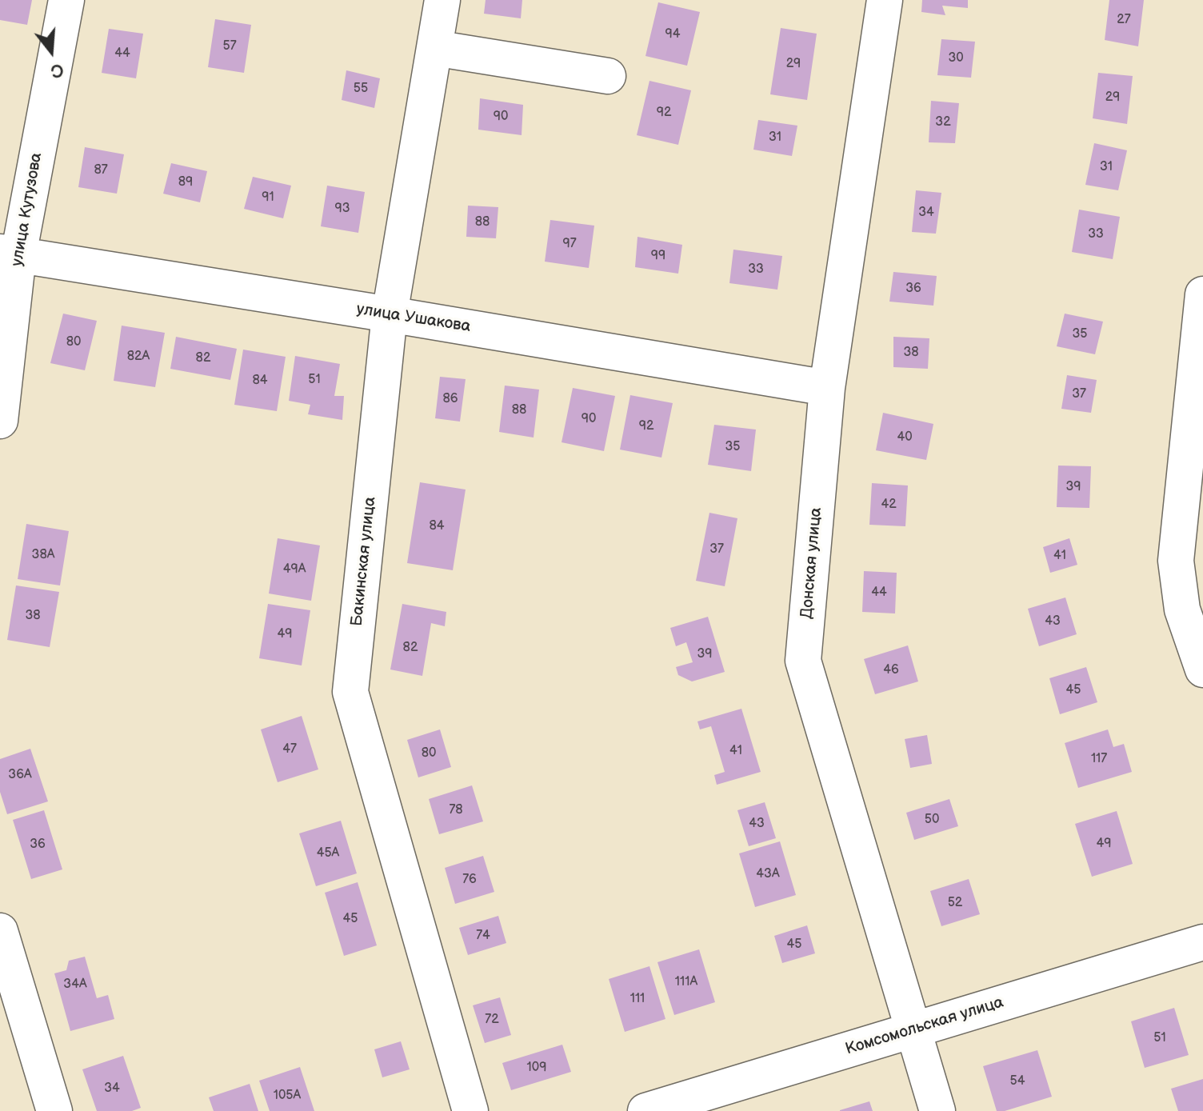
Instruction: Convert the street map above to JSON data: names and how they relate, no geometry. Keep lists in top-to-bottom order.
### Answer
{
  "streets": {
    "street": [
      "улица Кутузова",
      "улица Ушакова",
      "Бакинская улица",
      "Донская улица",
      "Комсомольская улица"
    ]
  },
  "crossings": [
    ["улица Кутузова", "улица Ушакова"],
    ["улица Ушакова", "Бакинская улица"],
    ["улица Ушакова", "Донская улица"],
    ["Донская улица", "Комсомольская улица"]
  ],
  "house_numbers": [
    "27",
    "94",
    "57",
    "44",
    "30",
    "29",
    "55",
    "29",
    "92",
    "90",
    "32",
    "31",
    "31",
    "87",
    "89",
    "91",
    "93",
    "34",
    "88",
    "33",
    "97",
    "99",
    "33",
    "36",
    "35",
    "80",
    "38",
    "82А",
    "82",
    "51",
    "84",
    "37",
    "86",
    "88",
    "90",
    "92",
    "40",
    "35",
    "39",
    "42",
    "84",
    "37",
    "38А",
    "41",
    "49А",
    "44",
    "38",
    "43",
    "49",
    "82",
    "39",
    "46",
    "45",
    "47",
    "41",
    "80",
    "117",
    "36А",
    "78",
    "50",
    "43",
    "49",
    "36",
    "45А",
    "43А",
    "76",
    "52",
    "45",
    "74",
    "45",
    "111А",
    "34А",
    "111",
    "72",
    "51",
    "109",
    "54",
    "34",
    "105А"
  ],
  "north": "bottom"
}
